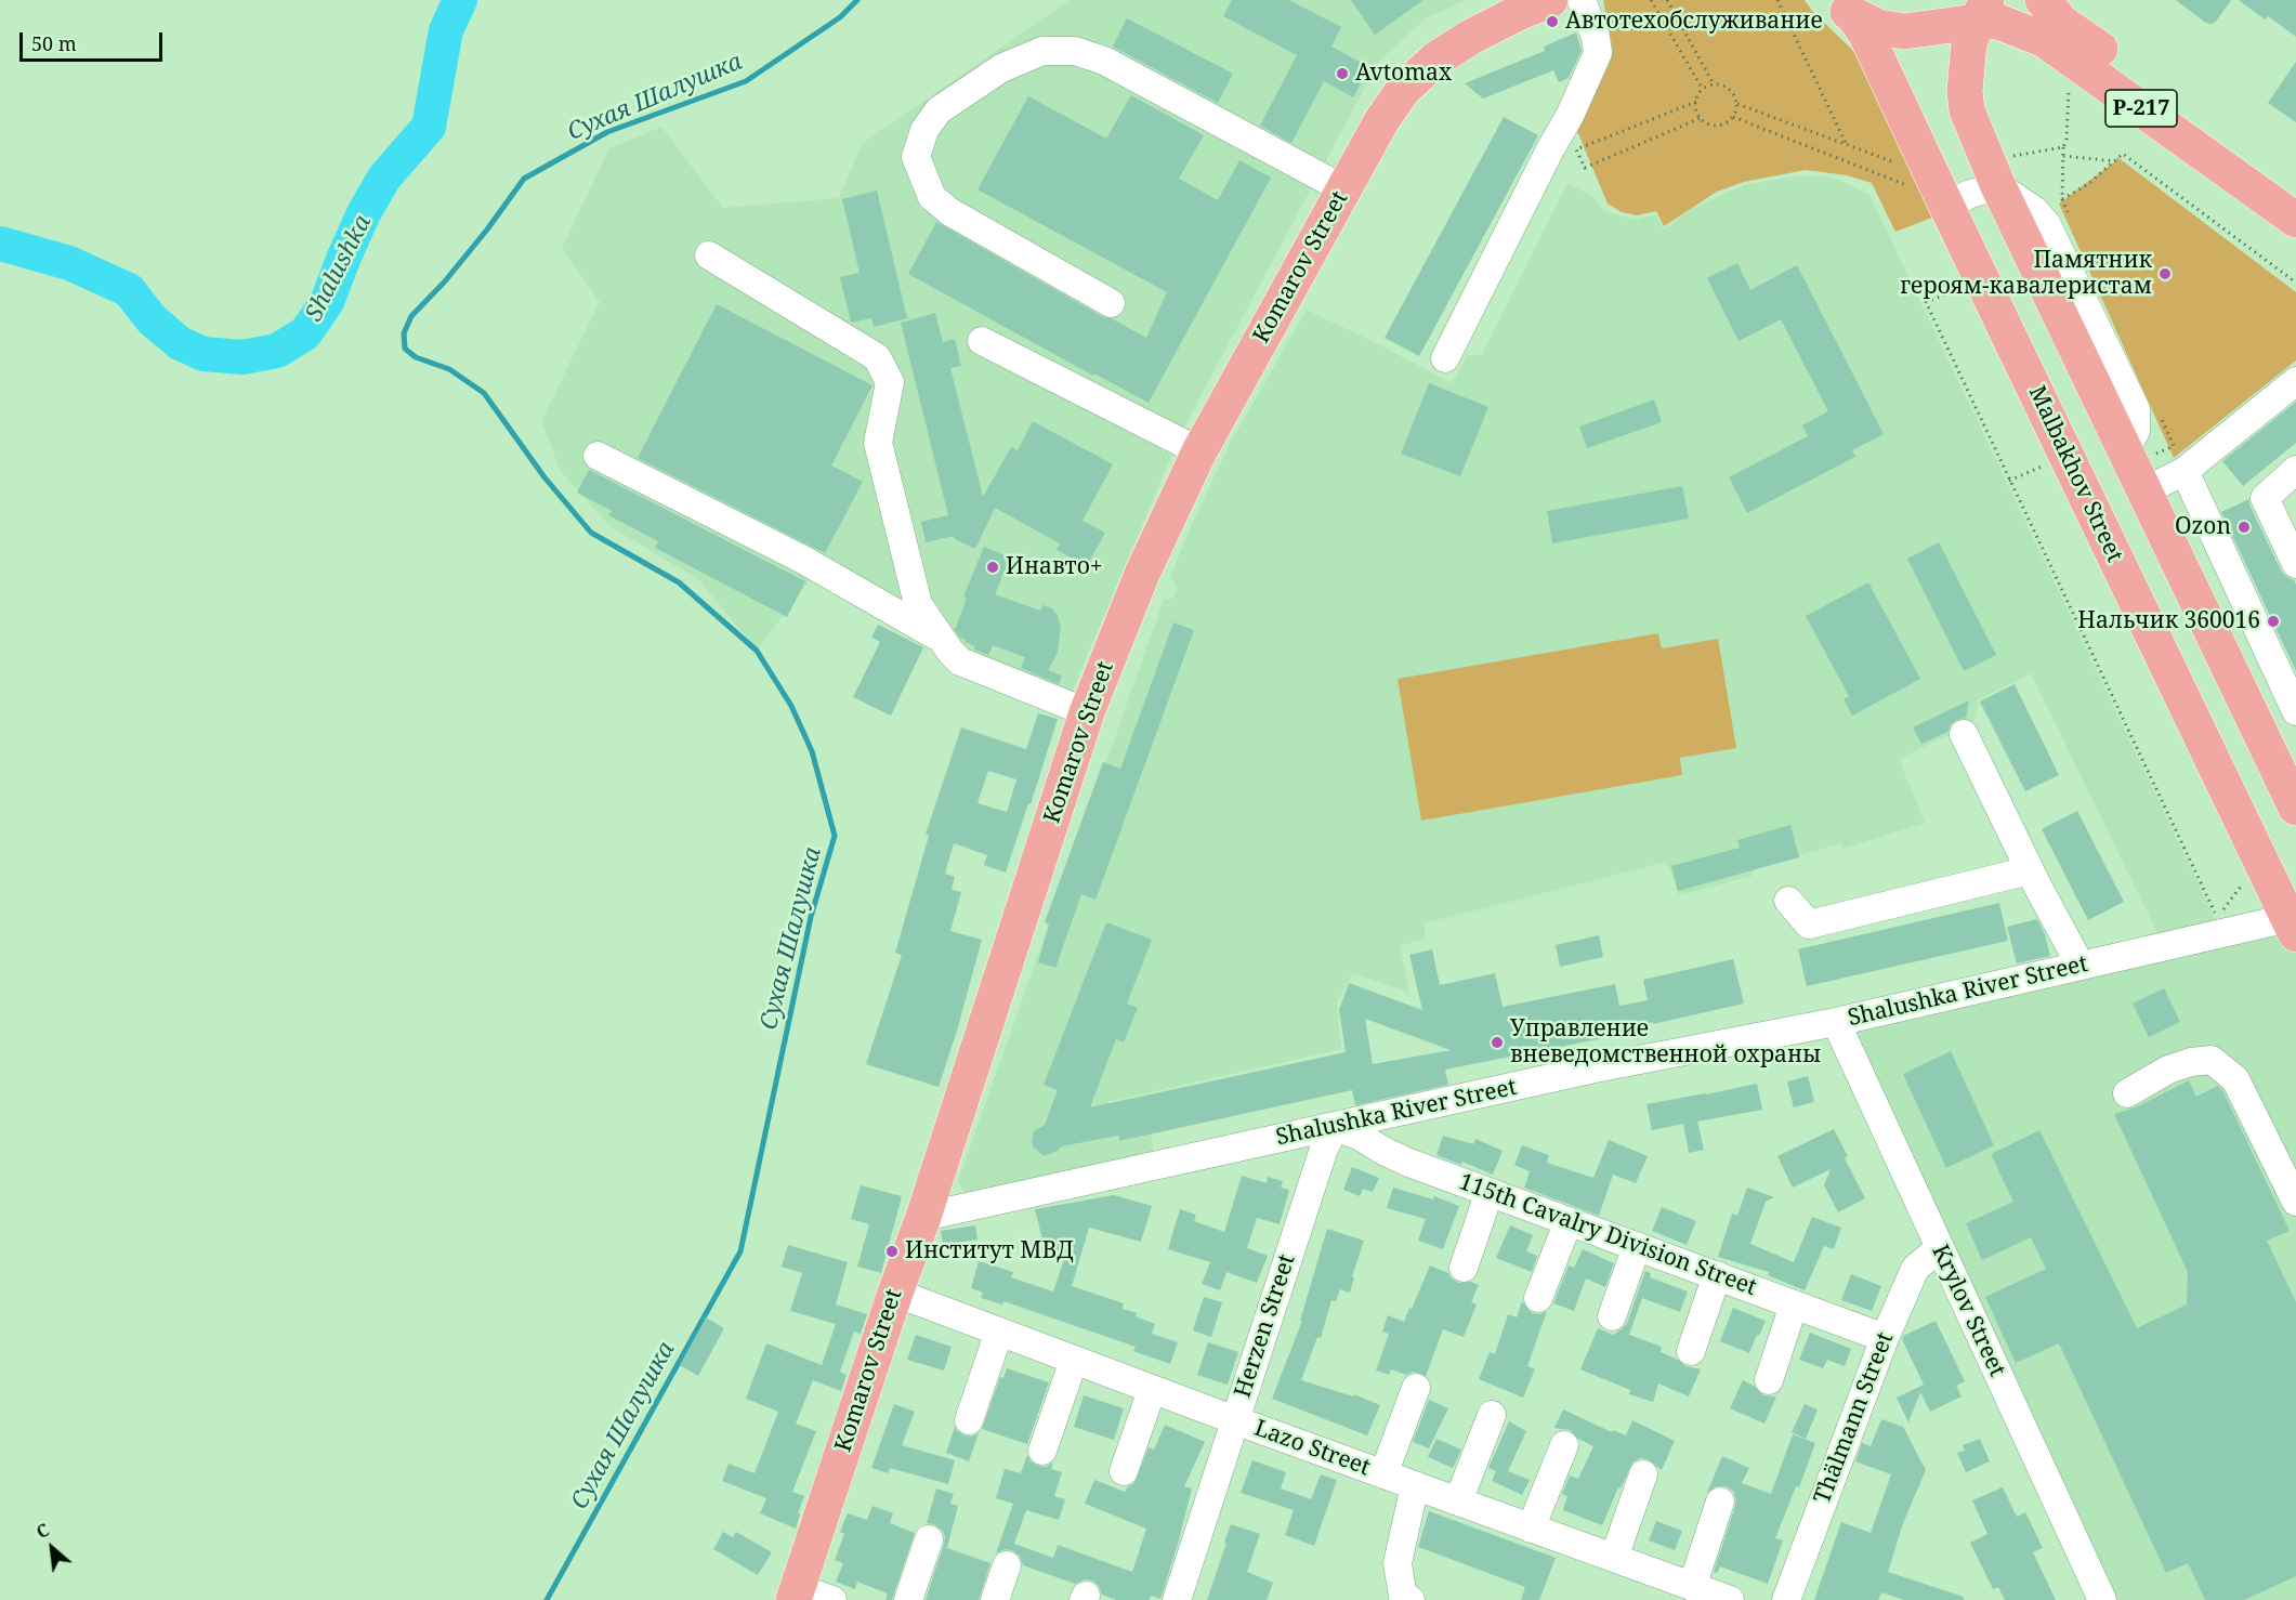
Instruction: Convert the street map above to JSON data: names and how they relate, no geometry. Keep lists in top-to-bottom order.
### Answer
{
  "streets": {
    "main road": ["Р-217", "Komarov Street", "Malbakhov Street"],
    "street": [
      "Shalushka River Street",
      "115th Cavalry Division Street",
      "Krylov Street",
      "Herzen Street",
      "Thälmann Street",
      "Lazo Street"
    ]
  },
  "crossings": [
    ["Komarov Street", "Shalushka River Street"],
    ["Komarov Street", "Lazo Street"],
    ["Malbakhov Street", "Shalushka River Street"],
    ["Shalushka River Street", "115th Cavalry Division Street"],
    ["Shalushka River Street", "Krylov Street"],
    ["Shalushka River Street", "Herzen Street"],
    ["115th Cavalry Division Street", "Herzen Street"],
    ["115th Cavalry Division Street", "Thälmann Street"],
    ["Krylov Street", "Thälmann Street"],
    ["Herzen Street", "Lazo Street"]
  ],
  "water": ["Сухая Шалушка", "Shalushka"],
  "places": [
    "Автотехобслуживание",
    "Avtomax",
    "Памятник героям-кавалеристам",
    "Ozon",
    "Инавто+",
    "Нальчик 360016",
    "Управление вневедомственной охраны",
    "Институт МВД"
  ],
  "scale_bar": "50 m",
  "north": "top left"
}
